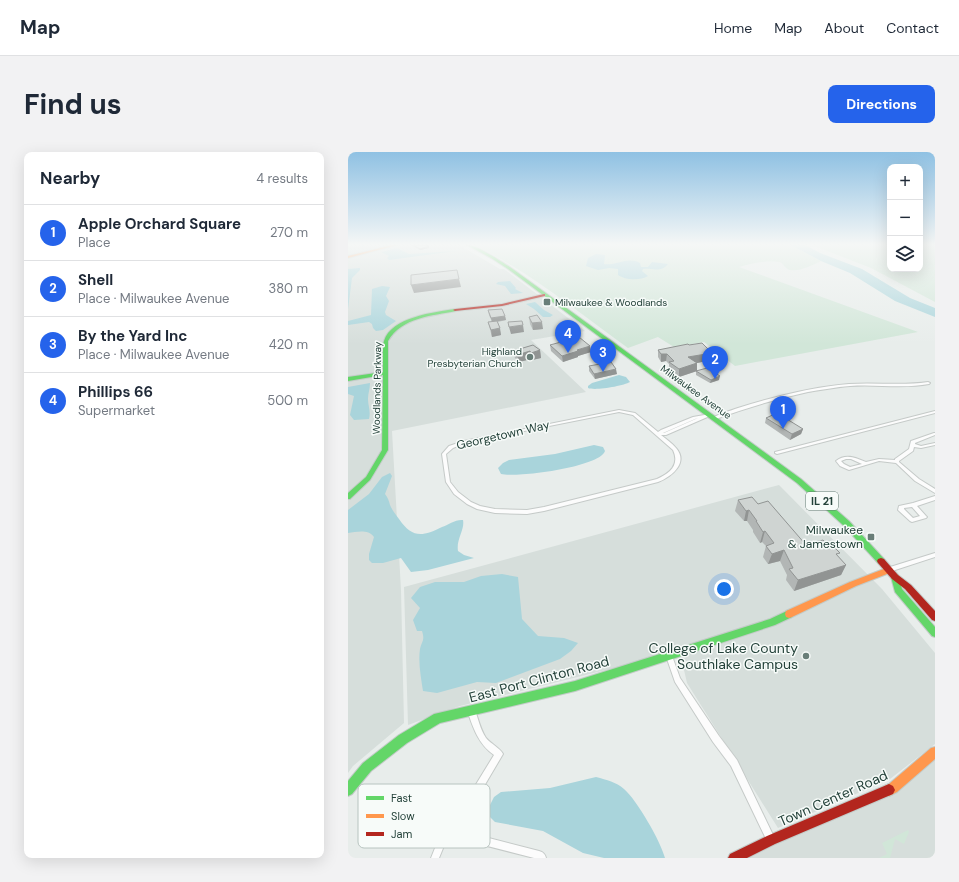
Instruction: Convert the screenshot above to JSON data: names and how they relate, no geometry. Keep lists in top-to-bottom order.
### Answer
{
  "streets": {
    "street": [
      "Woodlands Parkway",
      "Milwaukee Avenue",
      "Georgetown Way",
      "IL 21",
      "East Port Clinton Road",
      "Town Center Road"
    ]
  },
  "crossings": [
    ["Woodlands Parkway", "Milwaukee Avenue"],
    ["Milwaukee Avenue", "East Port Clinton Road"]
  ],
  "places": {
    "transit": ["Milwaukee & Woodlands", "Milwaukee & Jamestown"],
    "other": ["Highland Presbyterian Church", "College of Lake County Southlake Campus"]
  },
  "legend": ["Fast", "Slow", "Jam"],
  "page": {
    "header": "Map",
    "nav": [
      "Home",
      "Map",
      "About",
      "Contact"
    ],
    "buttons": "Directions",
    "title": "Find us",
    "heading": ["Nearby", "4 results"],
    "map_buttons": ["+", "−"],
    "list": [
      {
        "mark": "1",
        "name": "Apple Orchard Square",
        "note": "Place",
        "value": "270 m"
      },
      {
        "mark": "2",
        "name": "Shell",
        "note": "Place · Milwaukee Avenue",
        "value": "380 m"
      },
      {
        "mark": "3",
        "name": "By the Yard Inc",
        "note": "Place · Milwaukee Avenue",
        "value": "420 m"
      },
      {
        "mark": "4",
        "name": "Phillips 66",
        "note": "Supermarket",
        "value": "500 m"
      }
    ],
    "pins": [
      "4",
      "3",
      "2",
      "1"
    ]
  }
}
